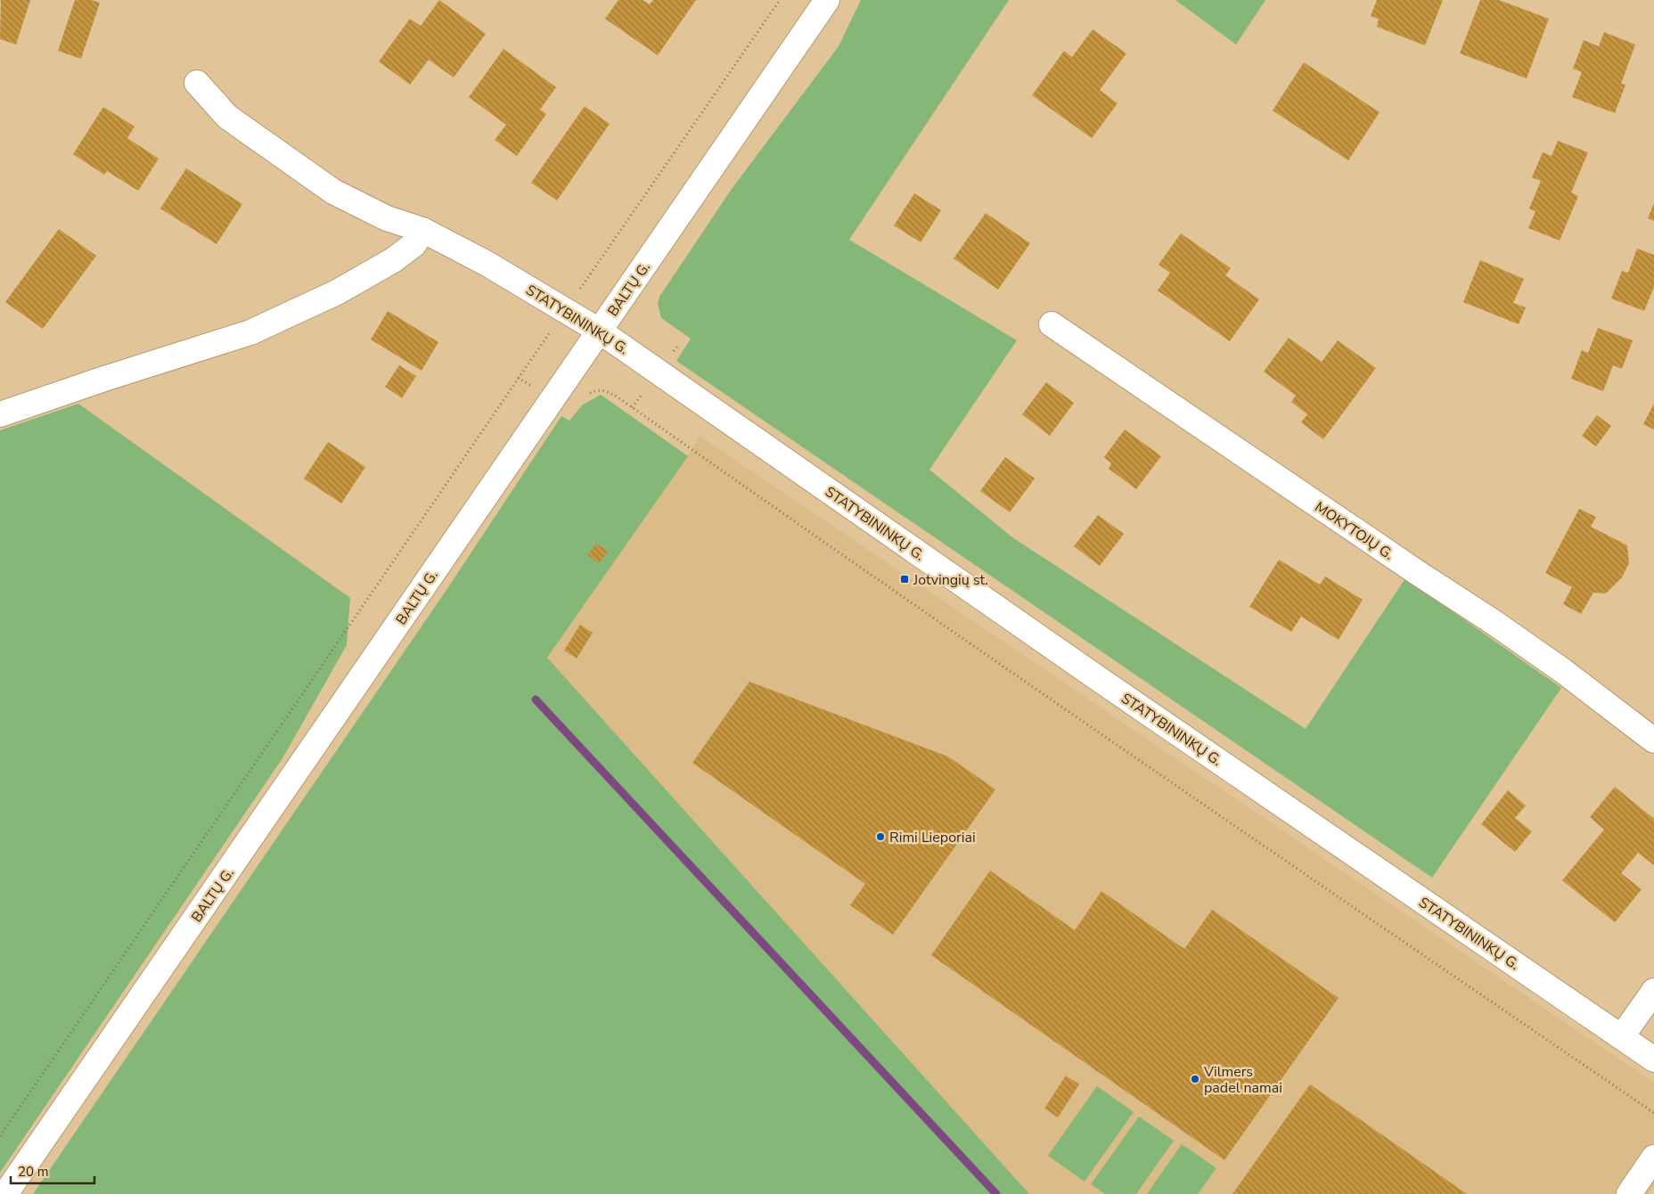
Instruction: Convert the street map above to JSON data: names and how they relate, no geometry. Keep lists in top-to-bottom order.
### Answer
{
  "streets": {
    "main road": ["BALTŲ G.", "STATYBININKŲ G.", "MOKYTOJŲ G."]
  },
  "crossings": [
    ["BALTŲ G.", "STATYBININKŲ G."]
  ],
  "places": {
    "transit": ["Jotvingių st."],
    "other": ["Rimi Lieporiai", "Vilmers padel namai"]
  },
  "scale_bar": "20 m"
}
